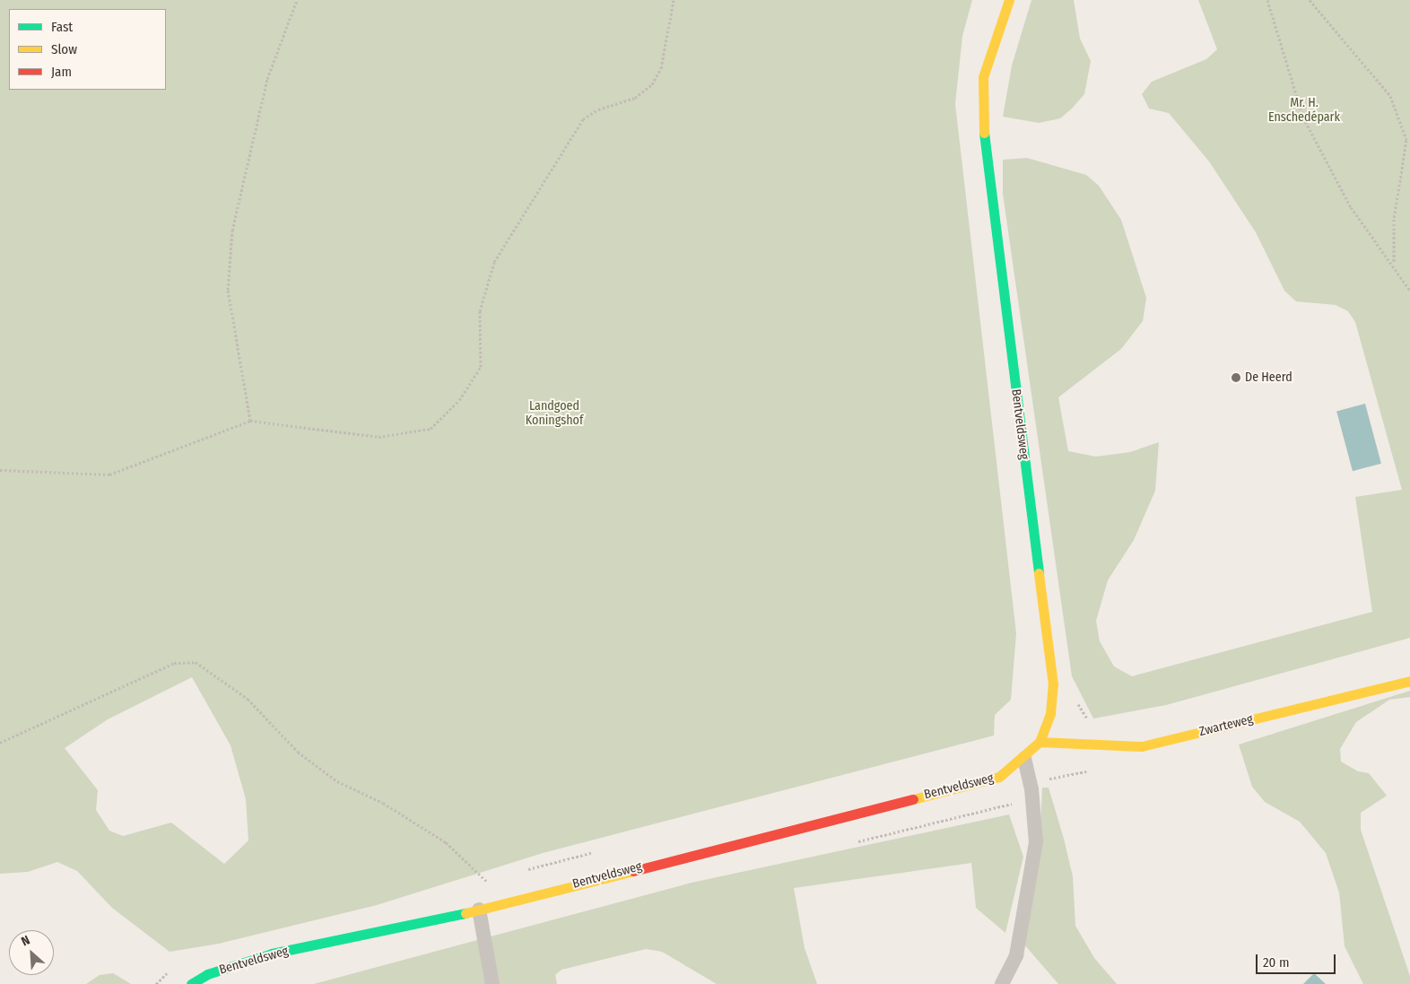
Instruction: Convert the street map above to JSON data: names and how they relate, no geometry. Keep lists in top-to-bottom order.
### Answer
{
  "streets": {
    "street": ["Bentveldsweg", "Zwarteweg"]
  },
  "crossings": [
    ["Bentveldsweg", "Zwarteweg"]
  ],
  "parks": ["Mr. H. Enschedépark", "Landgoed Koningshof"],
  "places": ["De Heerd"],
  "legend": ["Fast", "Slow", "Jam"],
  "scale_bar": "20 m",
  "north": "top left"
}
